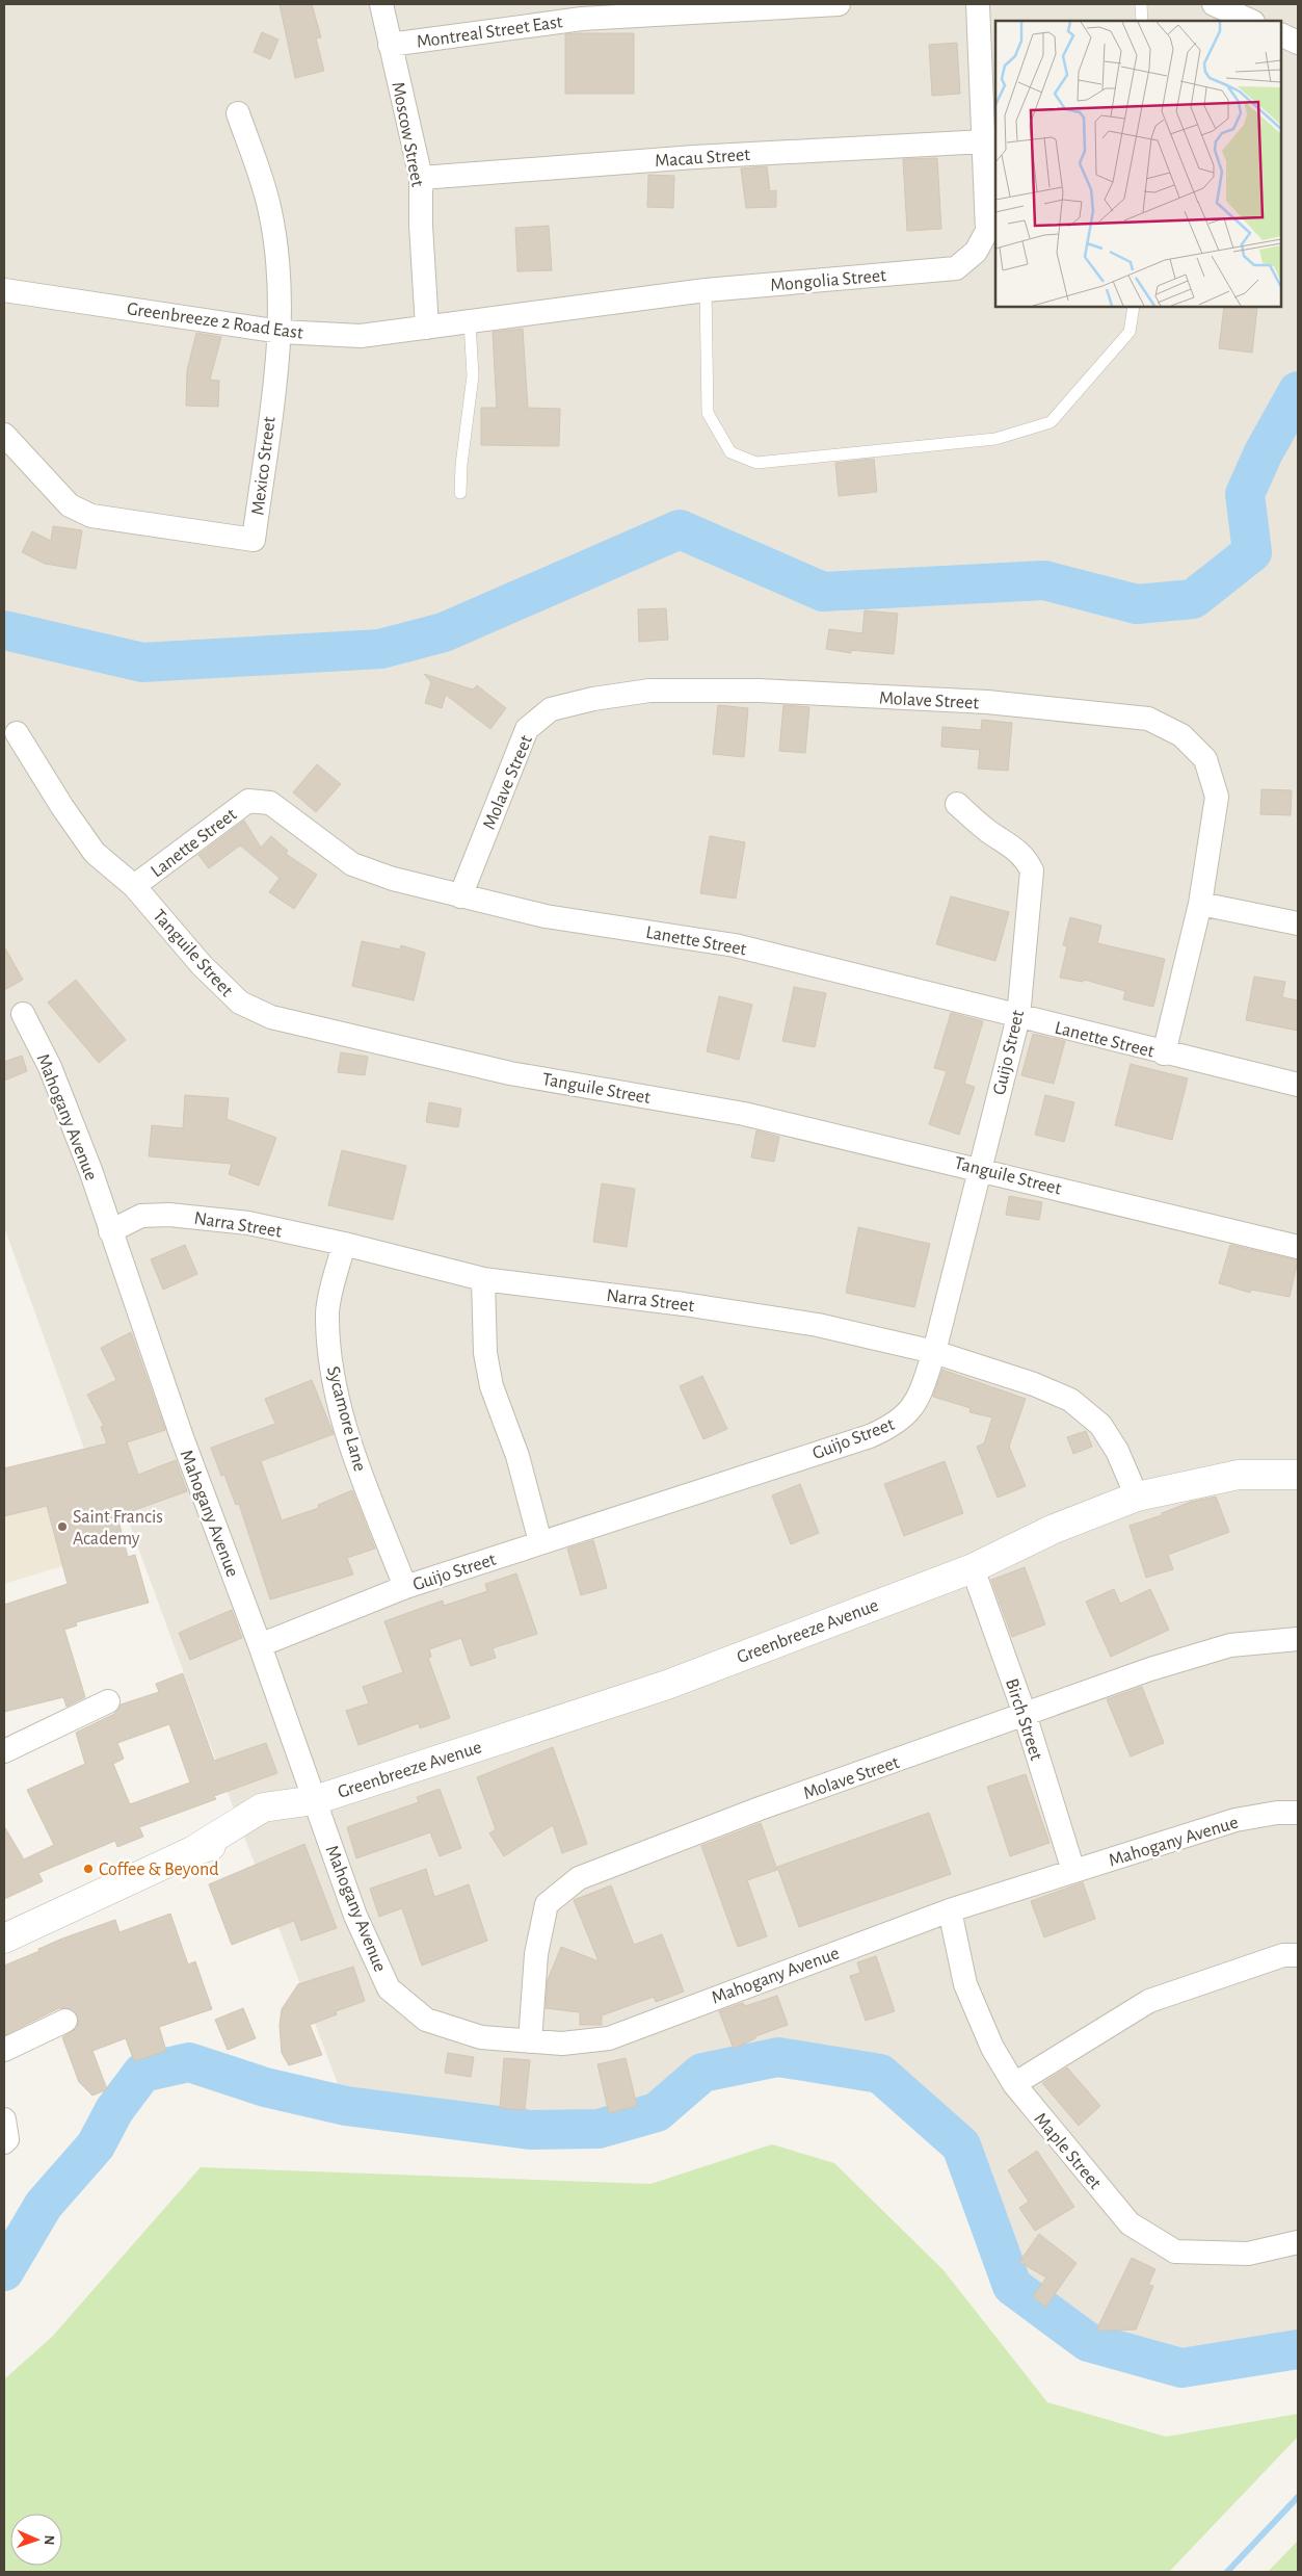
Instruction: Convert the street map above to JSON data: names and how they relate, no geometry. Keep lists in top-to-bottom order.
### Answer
{
  "streets": {
    "street": [
      "Montreal Street East",
      "Moscow Street",
      "Macau Street",
      "Mongolia Street",
      "Greenbreeze 2 Road East",
      "Mexico Street",
      "Molave Street",
      "Lanette Street",
      "Tanguile Street",
      "Guijo Street",
      "Mahogany Avenue",
      "Narra Street",
      "Sycamore Lane",
      "Greenbreeze Avenue",
      "Birch Street",
      "Maple Street"
    ]
  },
  "crossings": [
    ["Montreal Street East", "Moscow Street"],
    ["Moscow Street", "Macau Street"],
    ["Moscow Street", "Mongolia Street"],
    ["Moscow Street", "Greenbreeze 2 Road East"],
    ["Macau Street", "Mongolia Street"],
    ["Mongolia Street", "Greenbreeze 2 Road East"],
    ["Greenbreeze 2 Road East", "Mexico Street"],
    ["Molave Street", "Lanette Street"],
    ["Molave Street", "Mahogany Avenue"],
    ["Molave Street", "Birch Street"],
    ["Lanette Street", "Tanguile Street"],
    ["Lanette Street", "Guijo Street"],
    ["Tanguile Street", "Guijo Street"],
    ["Guijo Street", "Mahogany Avenue"],
    ["Guijo Street", "Narra Street"],
    ["Guijo Street", "Sycamore Lane"],
    ["Mahogany Avenue", "Narra Street"],
    ["Mahogany Avenue", "Greenbreeze Avenue"],
    ["Mahogany Avenue", "Birch Street"],
    ["Mahogany Avenue", "Maple Street"],
    ["Narra Street", "Sycamore Lane"],
    ["Narra Street", "Greenbreeze Avenue"],
    ["Greenbreeze Avenue", "Birch Street"]
  ],
  "places": ["Saint Francis Academy", "Coffee & Beyond"],
  "north": "right"
}
